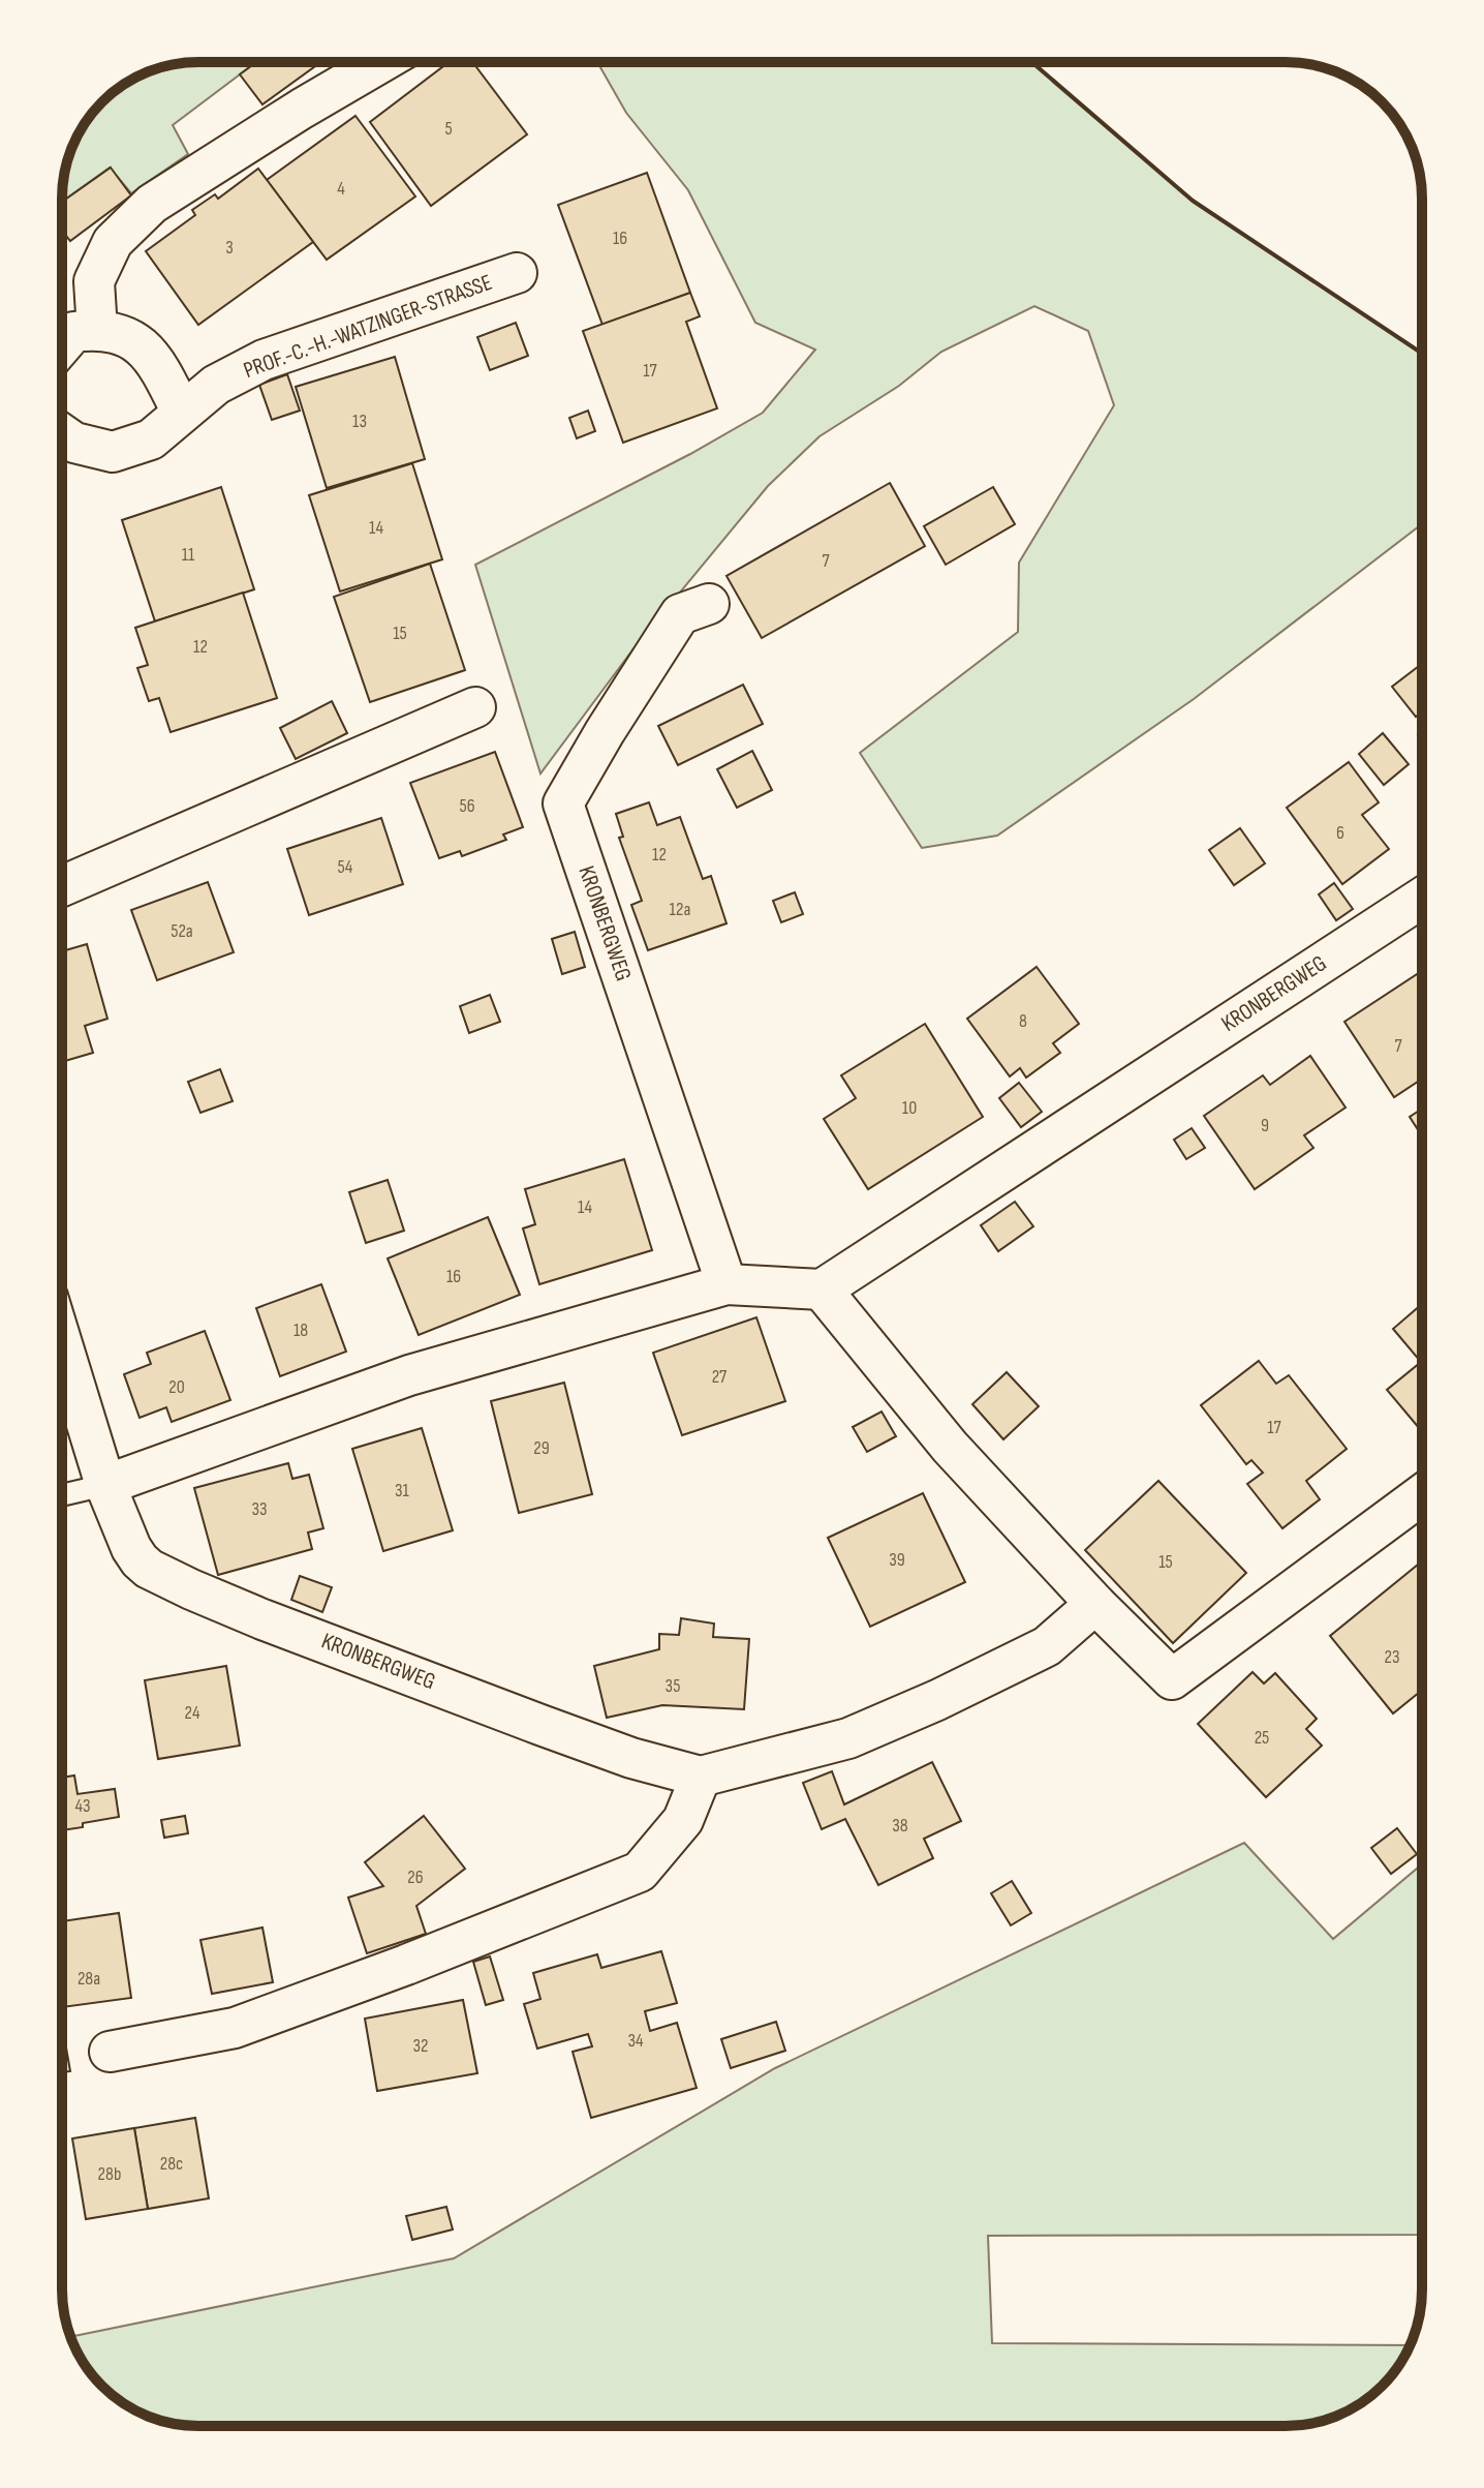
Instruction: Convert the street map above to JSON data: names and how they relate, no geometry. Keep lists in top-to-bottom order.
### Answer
{
  "streets": {
    "street": ["PROF.-C.-H.-WATZINGER-STRASSE", "KRONBERGWEG"]
  },
  "house_numbers": [
    "5",
    "4",
    "16",
    "3",
    "17",
    "13",
    "14",
    "11",
    "7",
    "15",
    "12",
    "56",
    "6",
    "12",
    "54",
    "12a",
    "52a",
    "8",
    "7",
    "10",
    "9",
    "14",
    "16",
    "18",
    "27",
    "20",
    "17",
    "29",
    "31",
    "33",
    "39",
    "15",
    "23",
    "35",
    "24",
    "25",
    "43",
    "38",
    "26",
    "28a",
    "34",
    "32",
    "28c",
    "28b"
  ]
}
